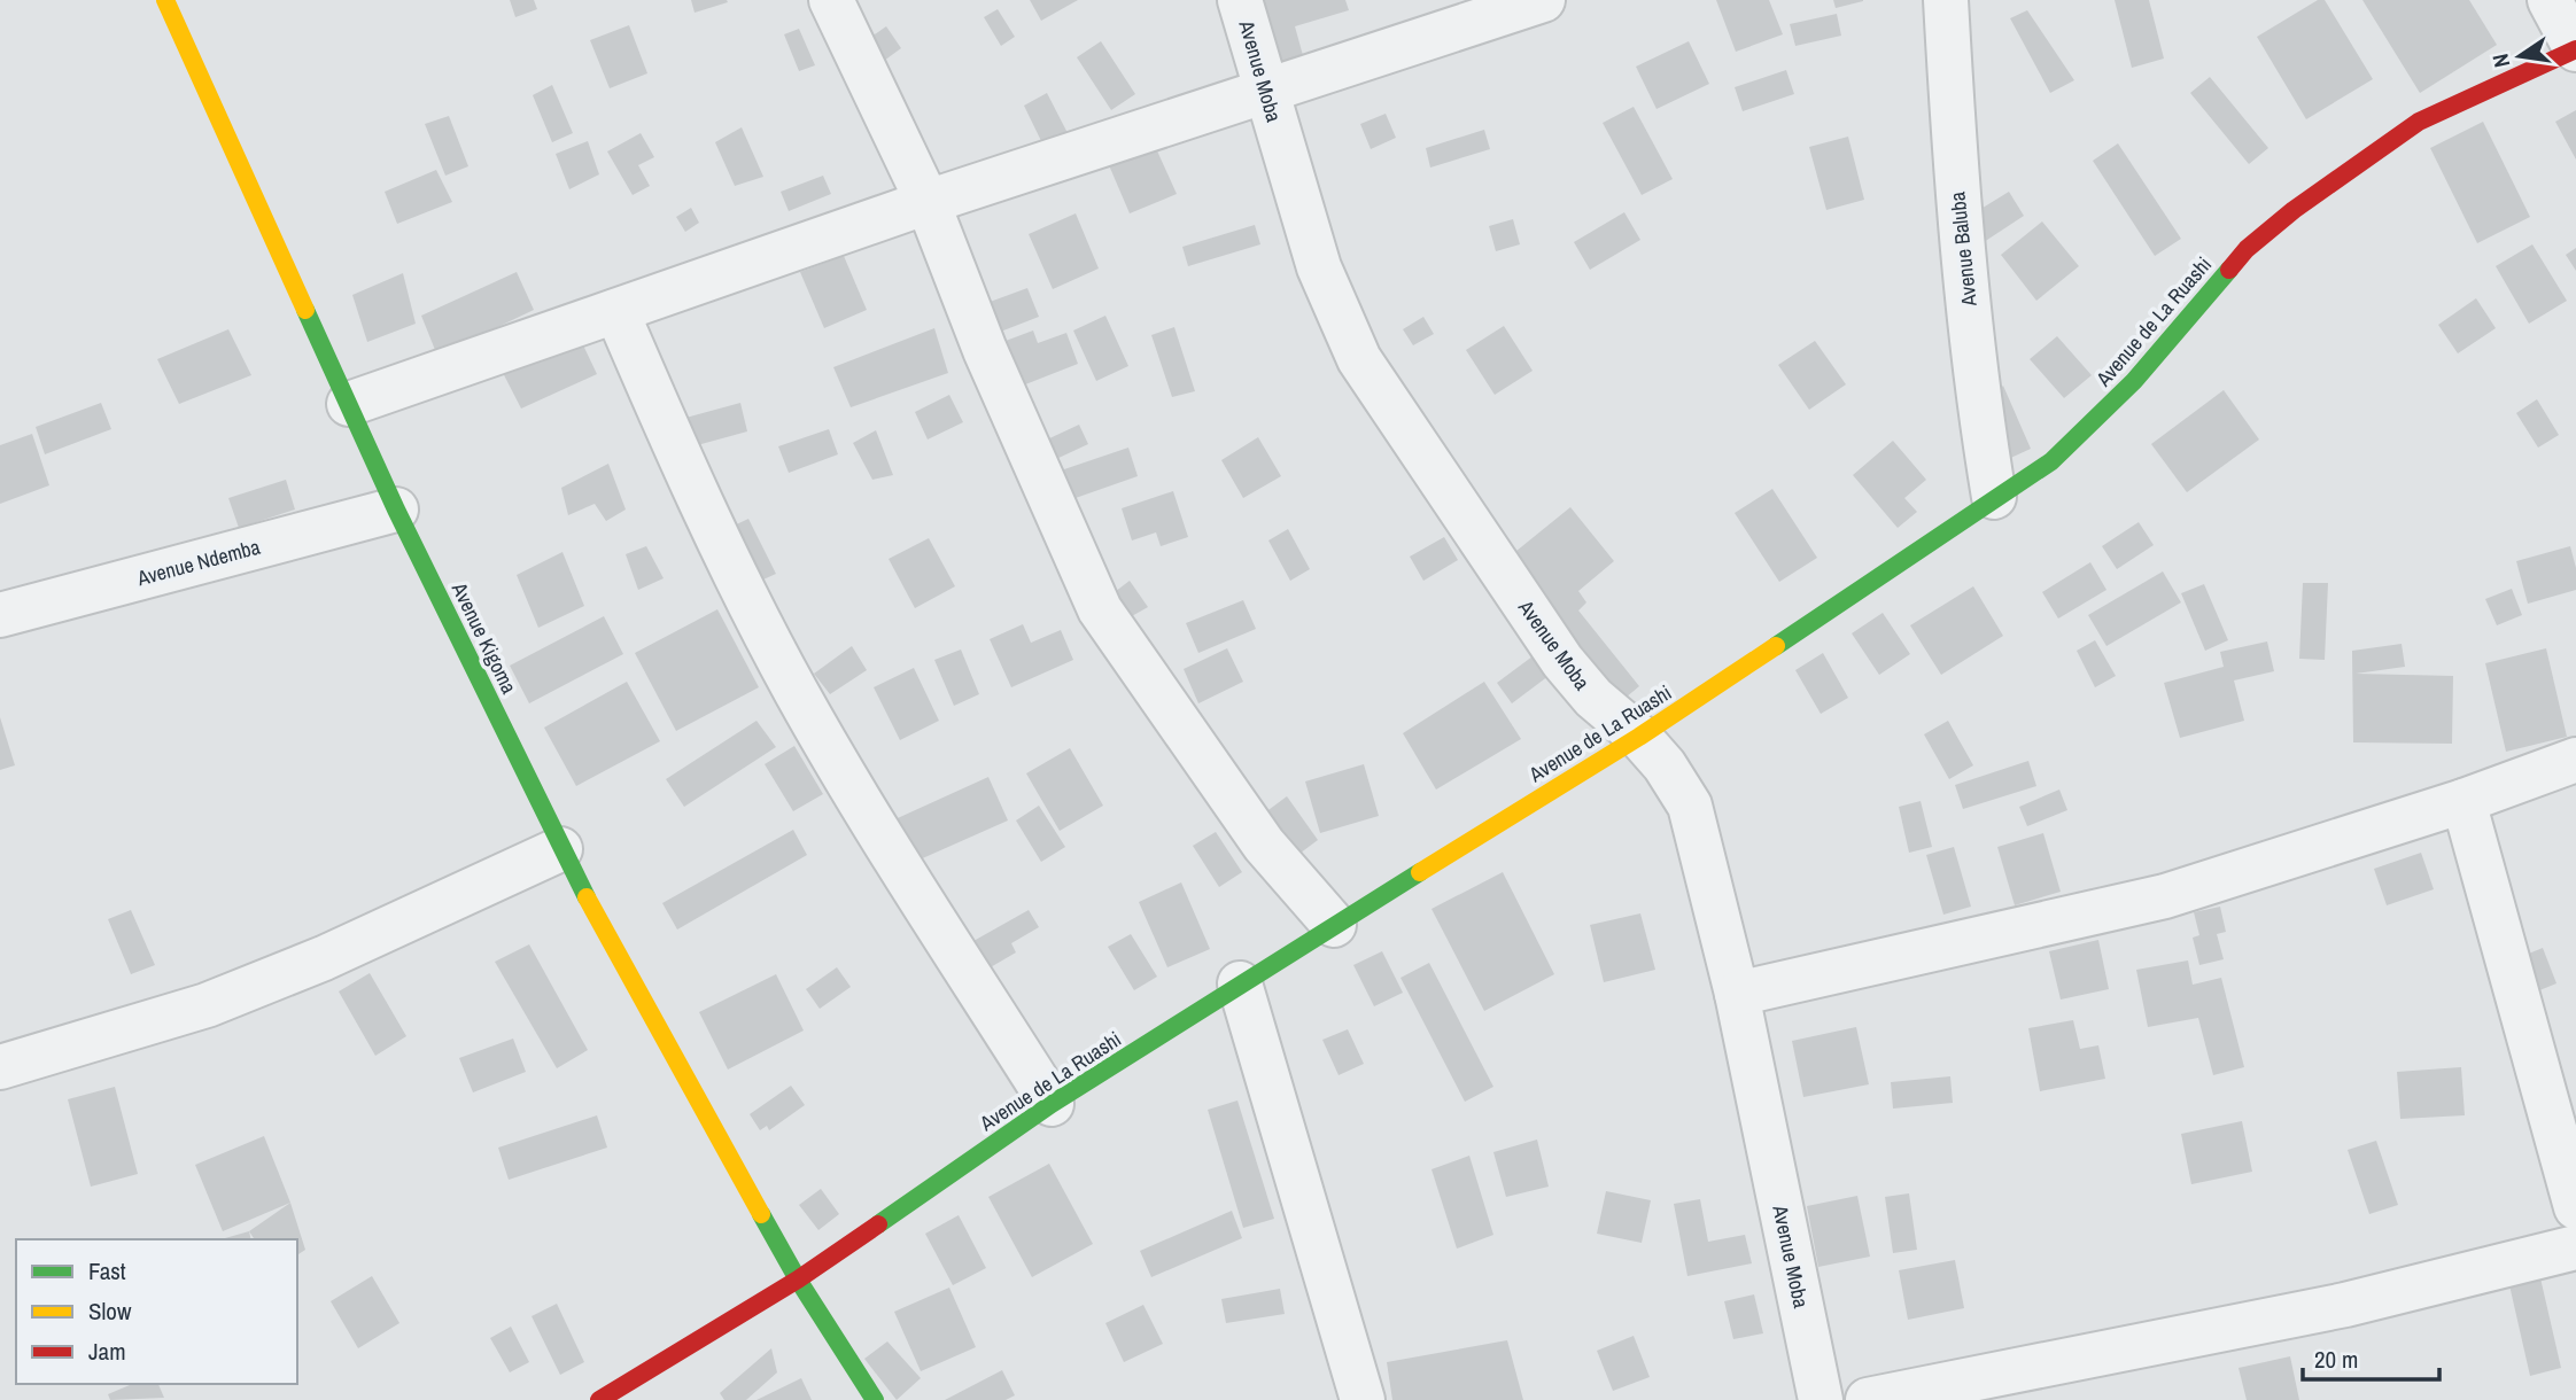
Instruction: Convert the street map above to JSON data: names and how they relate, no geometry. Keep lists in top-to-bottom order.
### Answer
{
  "streets": {
    "street": [
      "Avenue Moba",
      "Avenue Baluba",
      "Avenue de La Ruashi",
      "Avenue Ndemba",
      "Avenue Kigoma"
    ]
  },
  "crossings": [
    ["Avenue Moba", "Avenue de La Ruashi"],
    ["Avenue Baluba", "Avenue de La Ruashi"],
    ["Avenue de La Ruashi", "Avenue Kigoma"],
    ["Avenue Ndemba", "Avenue Kigoma"]
  ],
  "legend": ["Fast", "Slow", "Jam"],
  "scale_bar": "20 m",
  "north": "left"
}
